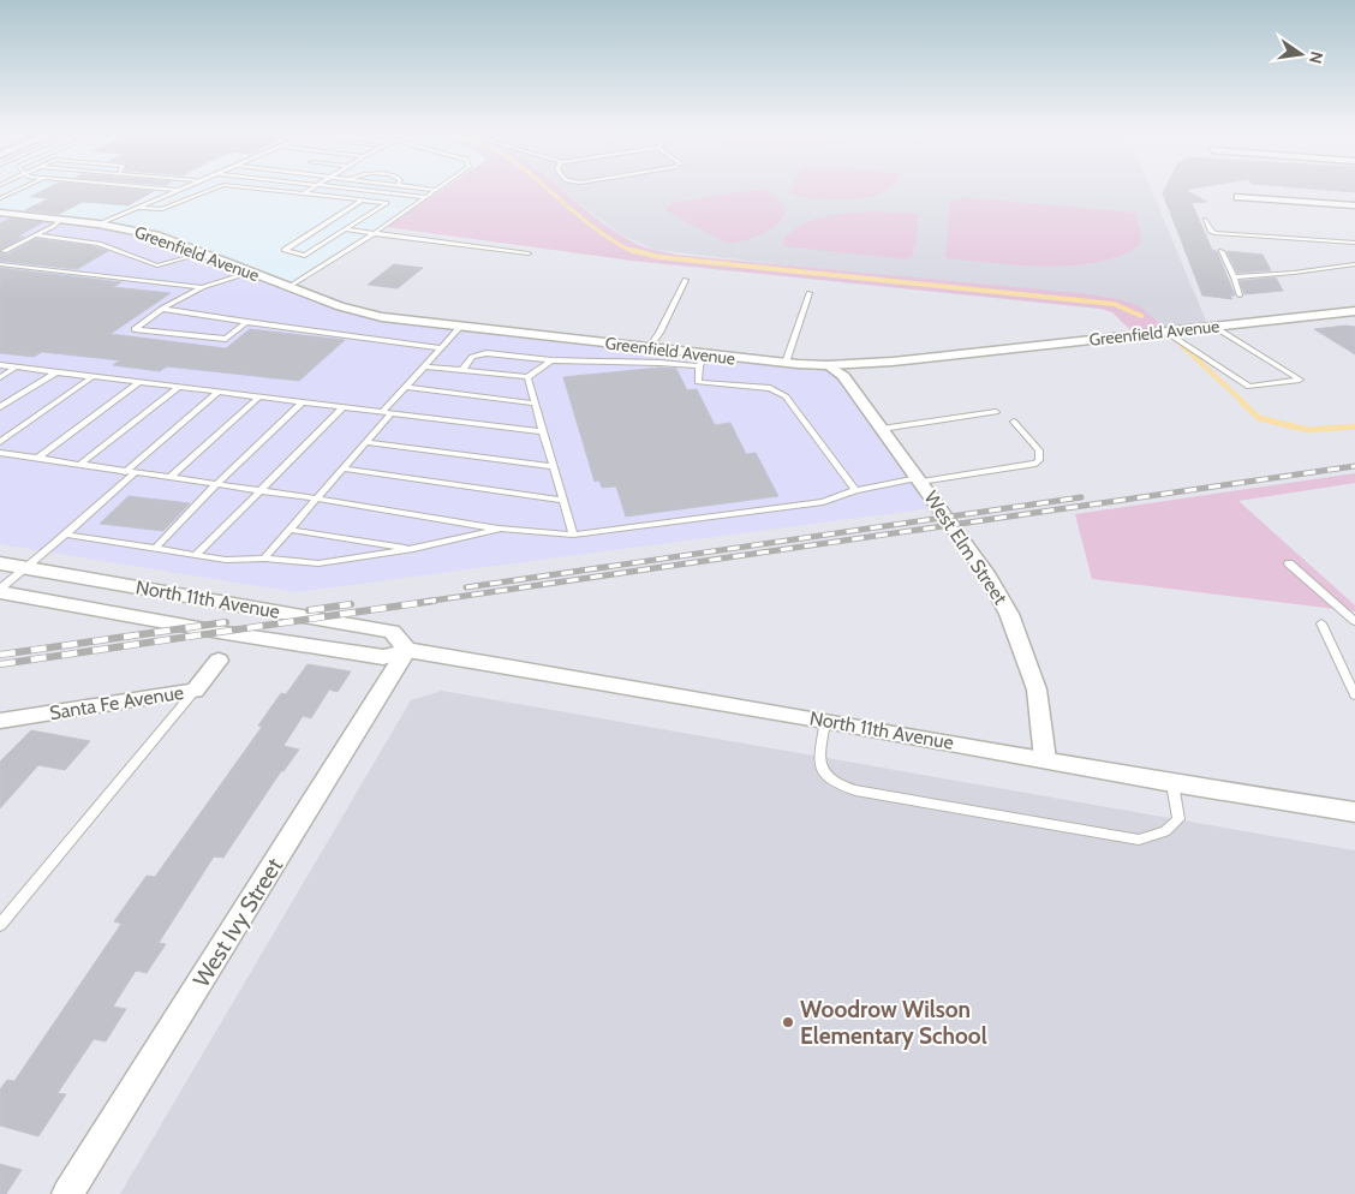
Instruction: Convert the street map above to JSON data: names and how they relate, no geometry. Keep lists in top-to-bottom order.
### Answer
{
  "streets": {
    "street": [
      "Greenfield Avenue",
      "West Elm Street",
      "North 11th Avenue",
      "Santa Fe Avenue",
      "West Ivy Street"
    ]
  },
  "crossings": [
    ["Greenfield Avenue", "West Elm Street"],
    ["West Elm Street", "North 11th Avenue"],
    ["North 11th Avenue", "West Ivy Street"]
  ],
  "places": ["Woodrow Wilson Elementary School"],
  "north": "right"
}
